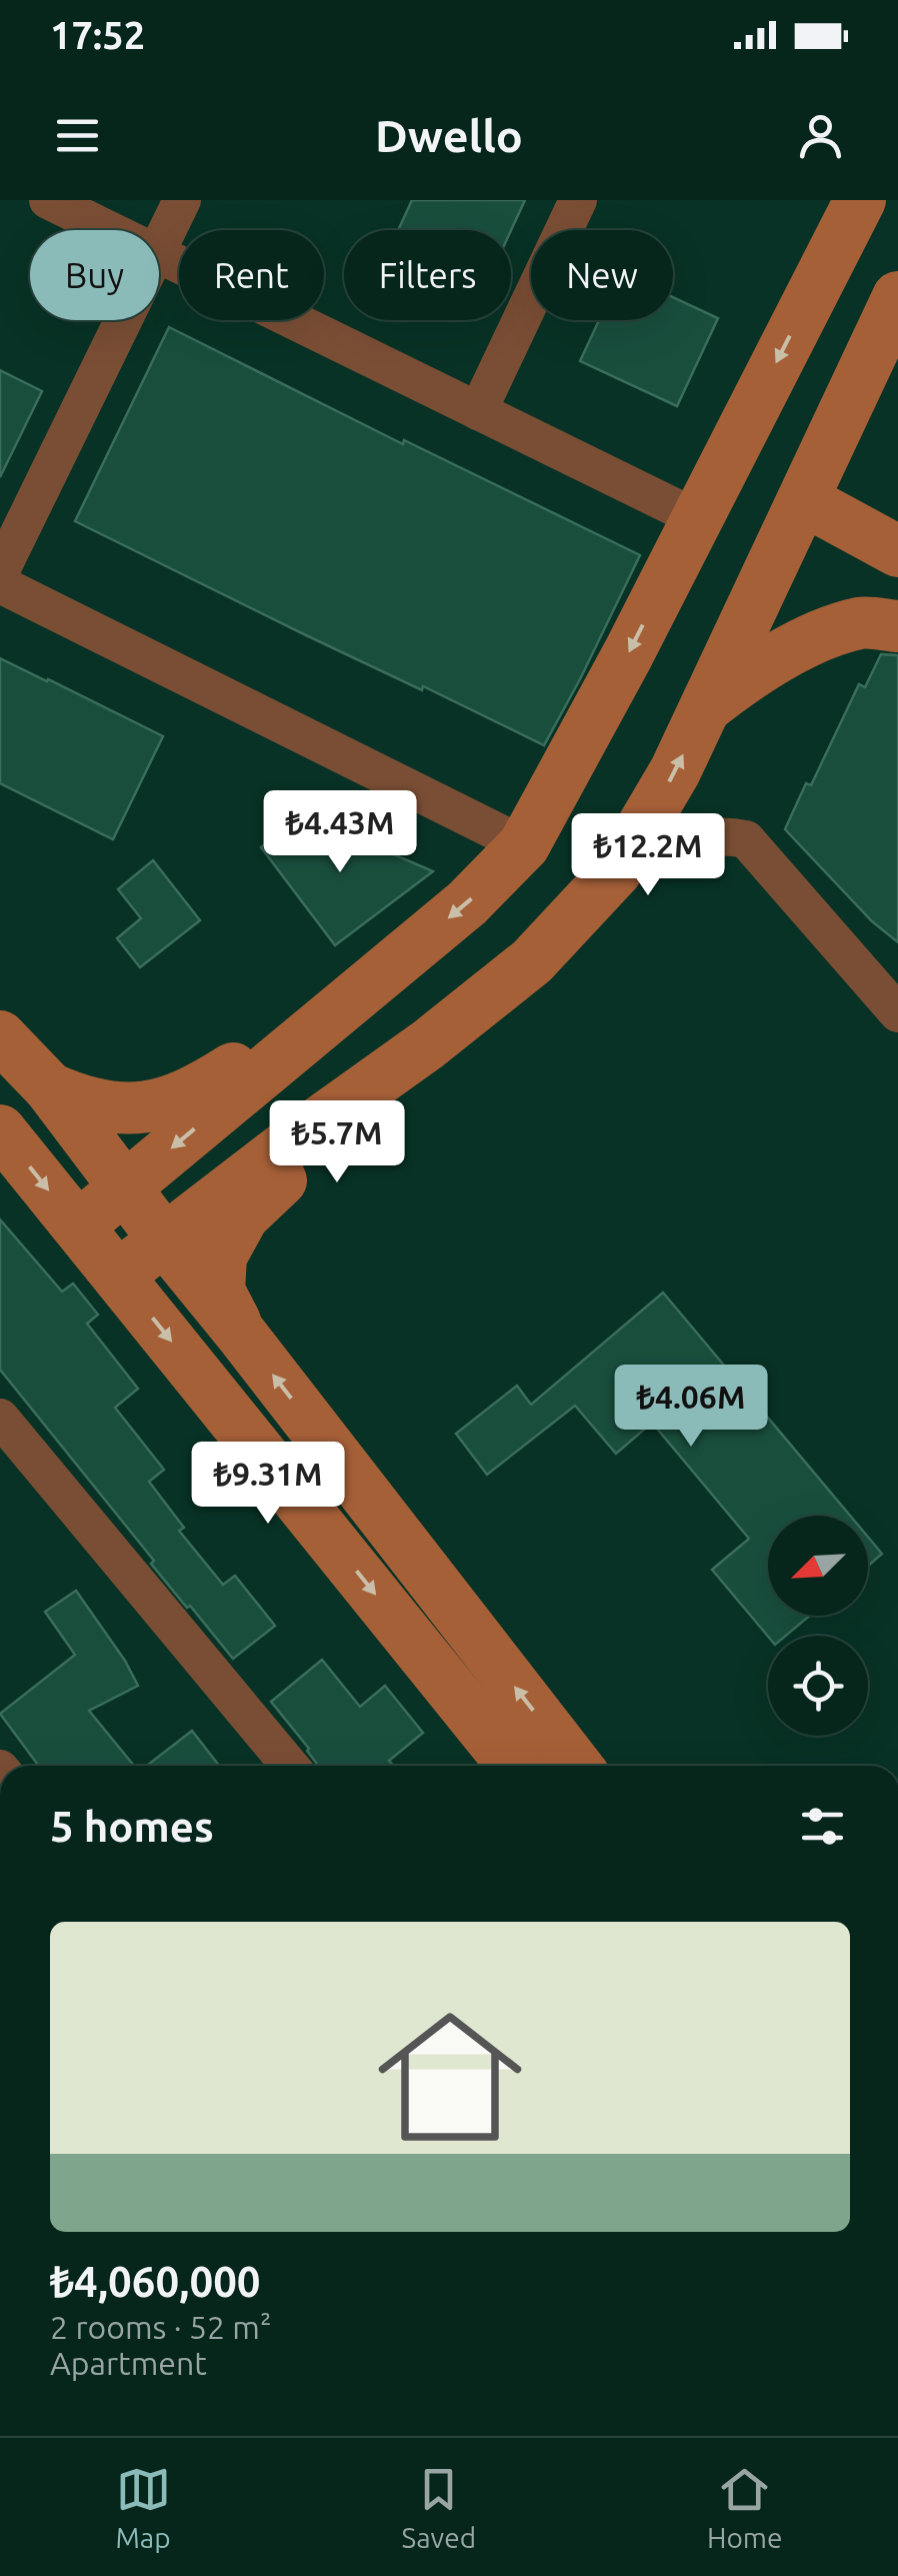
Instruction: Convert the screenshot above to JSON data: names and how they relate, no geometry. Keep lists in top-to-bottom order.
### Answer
{
  "north": "bottom left",
  "page": {
    "status": "17:52",
    "header": "Dwello",
    "chip": [
      "Buy",
      "Rent",
      "Filters",
      "New"
    ],
    "price": [
      "₺4.43M",
      "₺12.2M",
      "₺5.7M",
      "₺4.06M",
      "₺9.31M"
    ],
    "heading": "5 homes",
    "list": [
      {
        "name": "₺4,060,000",
        "note": "2 rooms · 52 m² · Apartment"
      }
    ],
    "tabs": ["Map", "Saved", "Home"]
  }
}
